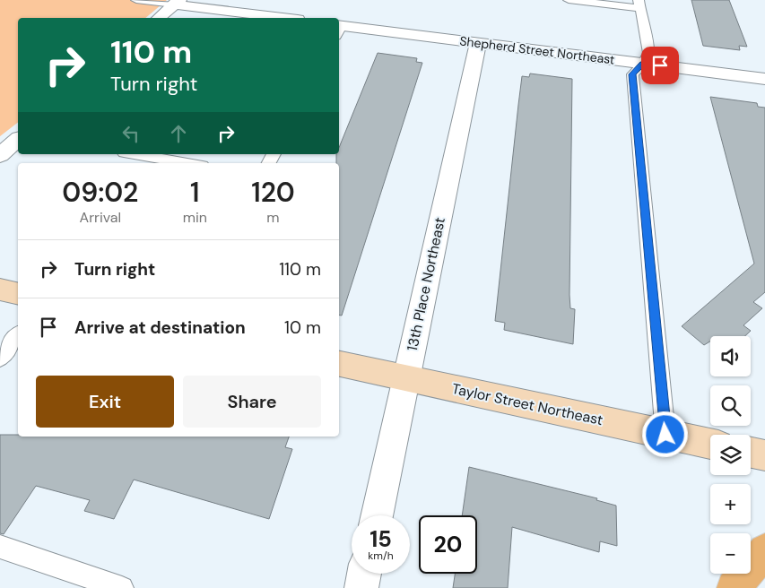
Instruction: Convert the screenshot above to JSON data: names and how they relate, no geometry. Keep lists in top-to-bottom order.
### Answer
{
  "streets": {
    "street": ["Shepherd Street Northeast", "13th Place Northeast", "Taylor Street Northeast"]
  },
  "crossings": [
    ["Shepherd Street Northeast", "13th Place Northeast"],
    ["13th Place Northeast", "Taylor Street Northeast"]
  ],
  "page": {
    "turn": ["110 m", "Turn right"],
    "eta": [
      "09:02",
      "Arrival",
      "1",
      "min",
      "120",
      "m"
    ],
    "list": [
      {
        "name": "Turn right",
        "value": "110 m"
      },
      {
        "name": "Arrive at destination",
        "value": "10 m"
      }
    ],
    "map_buttons": ["+", "−"],
    "buttons": ["Exit", "Share"],
    "speed": "15 km/h",
    "limit": "20"
  }
}
